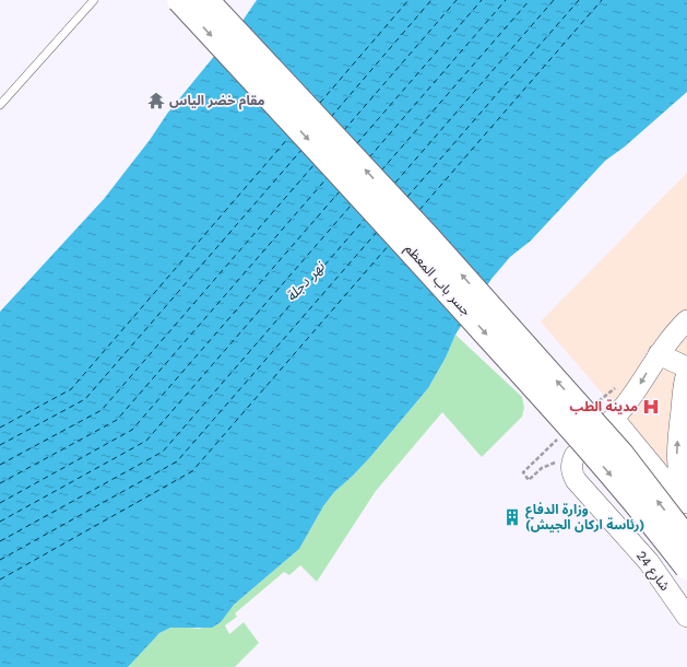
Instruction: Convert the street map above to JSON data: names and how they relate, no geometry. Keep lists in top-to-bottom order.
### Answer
{
  "streets": {
    "main road": ["جسر باب المعظم"],
    "street": ["شارع 24"]
  },
  "water": ["نهر دجلة"],
  "places": {
    "temple": ["مقام خضر الياس"],
    "hospital": ["مدينة الطب"],
    "building": ["وزارة الدفاع (رئاسة اركان الجيش)"]
  }
}
